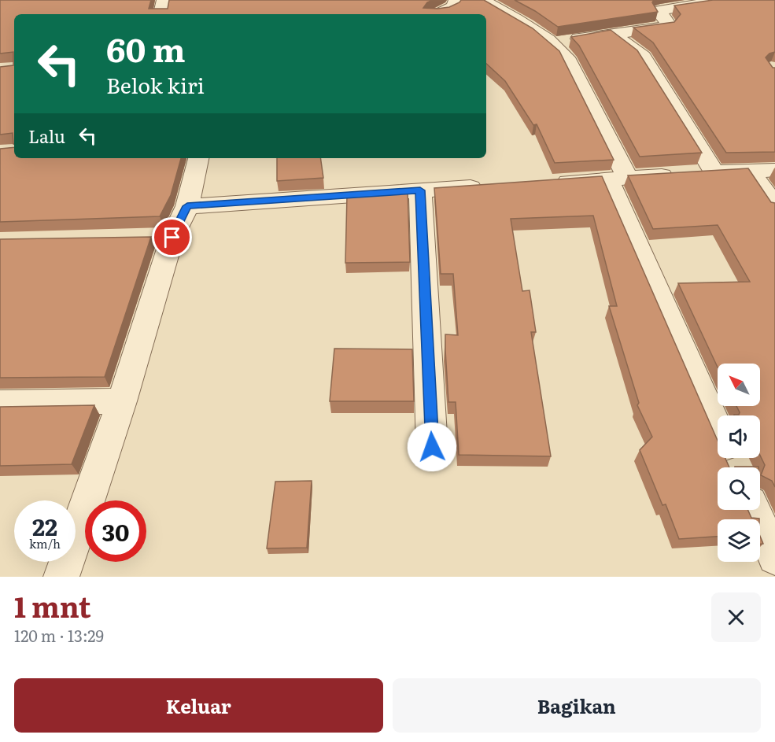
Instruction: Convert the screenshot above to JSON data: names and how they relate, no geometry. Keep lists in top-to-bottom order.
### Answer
{
  "north": "top left",
  "page": {
    "turn": ["60 m", "Belok kiri"],
    "then": "Lalu",
    "speed": "22 km/h",
    "limit": "30",
    "heading": ["1 mnt", "120 m · 13:29"],
    "buttons": ["Keluar", "Bagikan"]
  }
}
